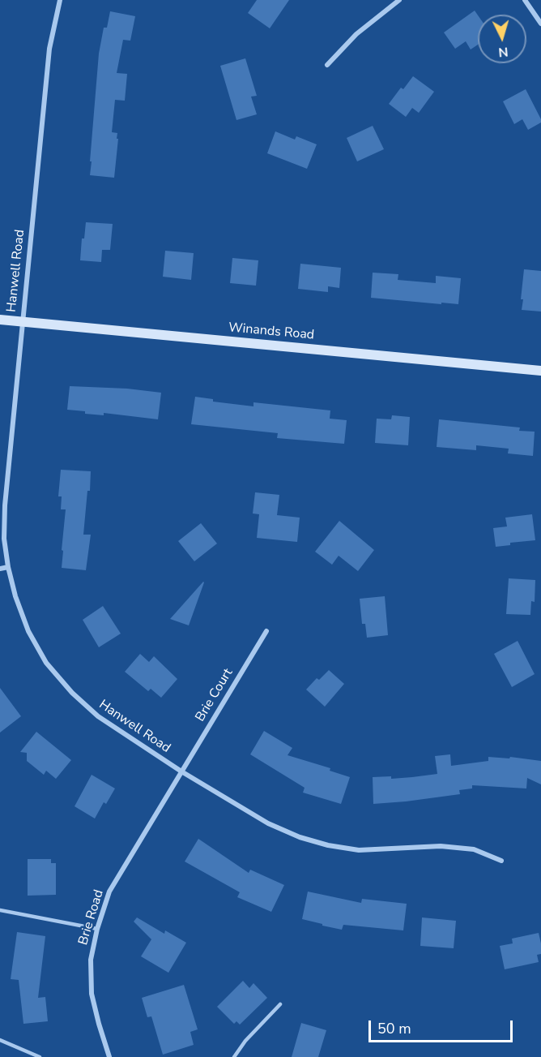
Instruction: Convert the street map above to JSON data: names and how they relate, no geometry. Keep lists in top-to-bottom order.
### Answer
{
  "streets": {
    "street": [
      "Hanwell Road",
      "Winands Road",
      "Brie Court",
      "Brie Road"
    ]
  },
  "crossings": [
    ["Hanwell Road", "Winands Road"],
    ["Hanwell Road", "Brie Court"],
    ["Hanwell Road", "Brie Road"],
    ["Brie Court", "Brie Road"]
  ],
  "scale_bar": "50 m",
  "north": "bottom"
}
